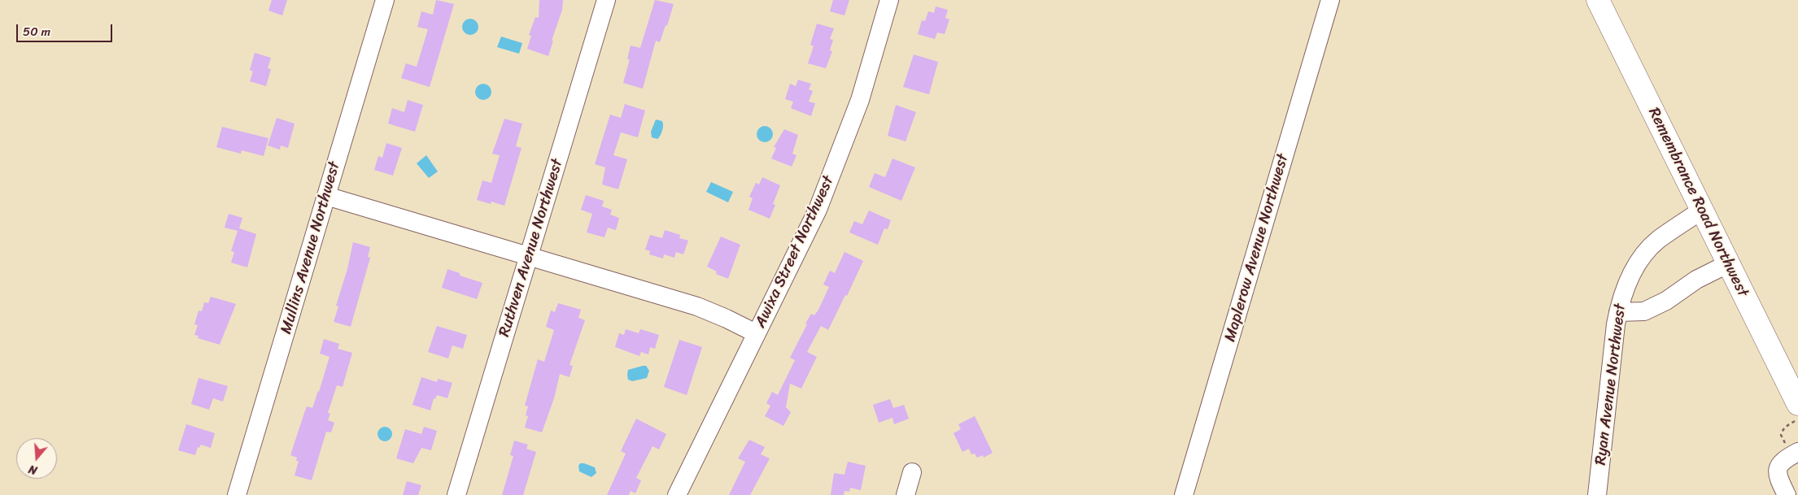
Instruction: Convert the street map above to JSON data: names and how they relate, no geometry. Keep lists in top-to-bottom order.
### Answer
{
  "streets": {
    "main road": ["Remembrance Road Northwest"],
    "street": [
      "Mullins Avenue Northwest",
      "Ruthven Avenue Northwest",
      "Maplerow Avenue Northwest",
      "Awixa Street Northwest",
      "Ryan Avenue Northwest"
    ]
  },
  "crossings": [
    ["Remembrance Road Northwest", "Ryan Avenue Northwest"]
  ],
  "scale_bar": "50 m",
  "north": "bottom"
}
